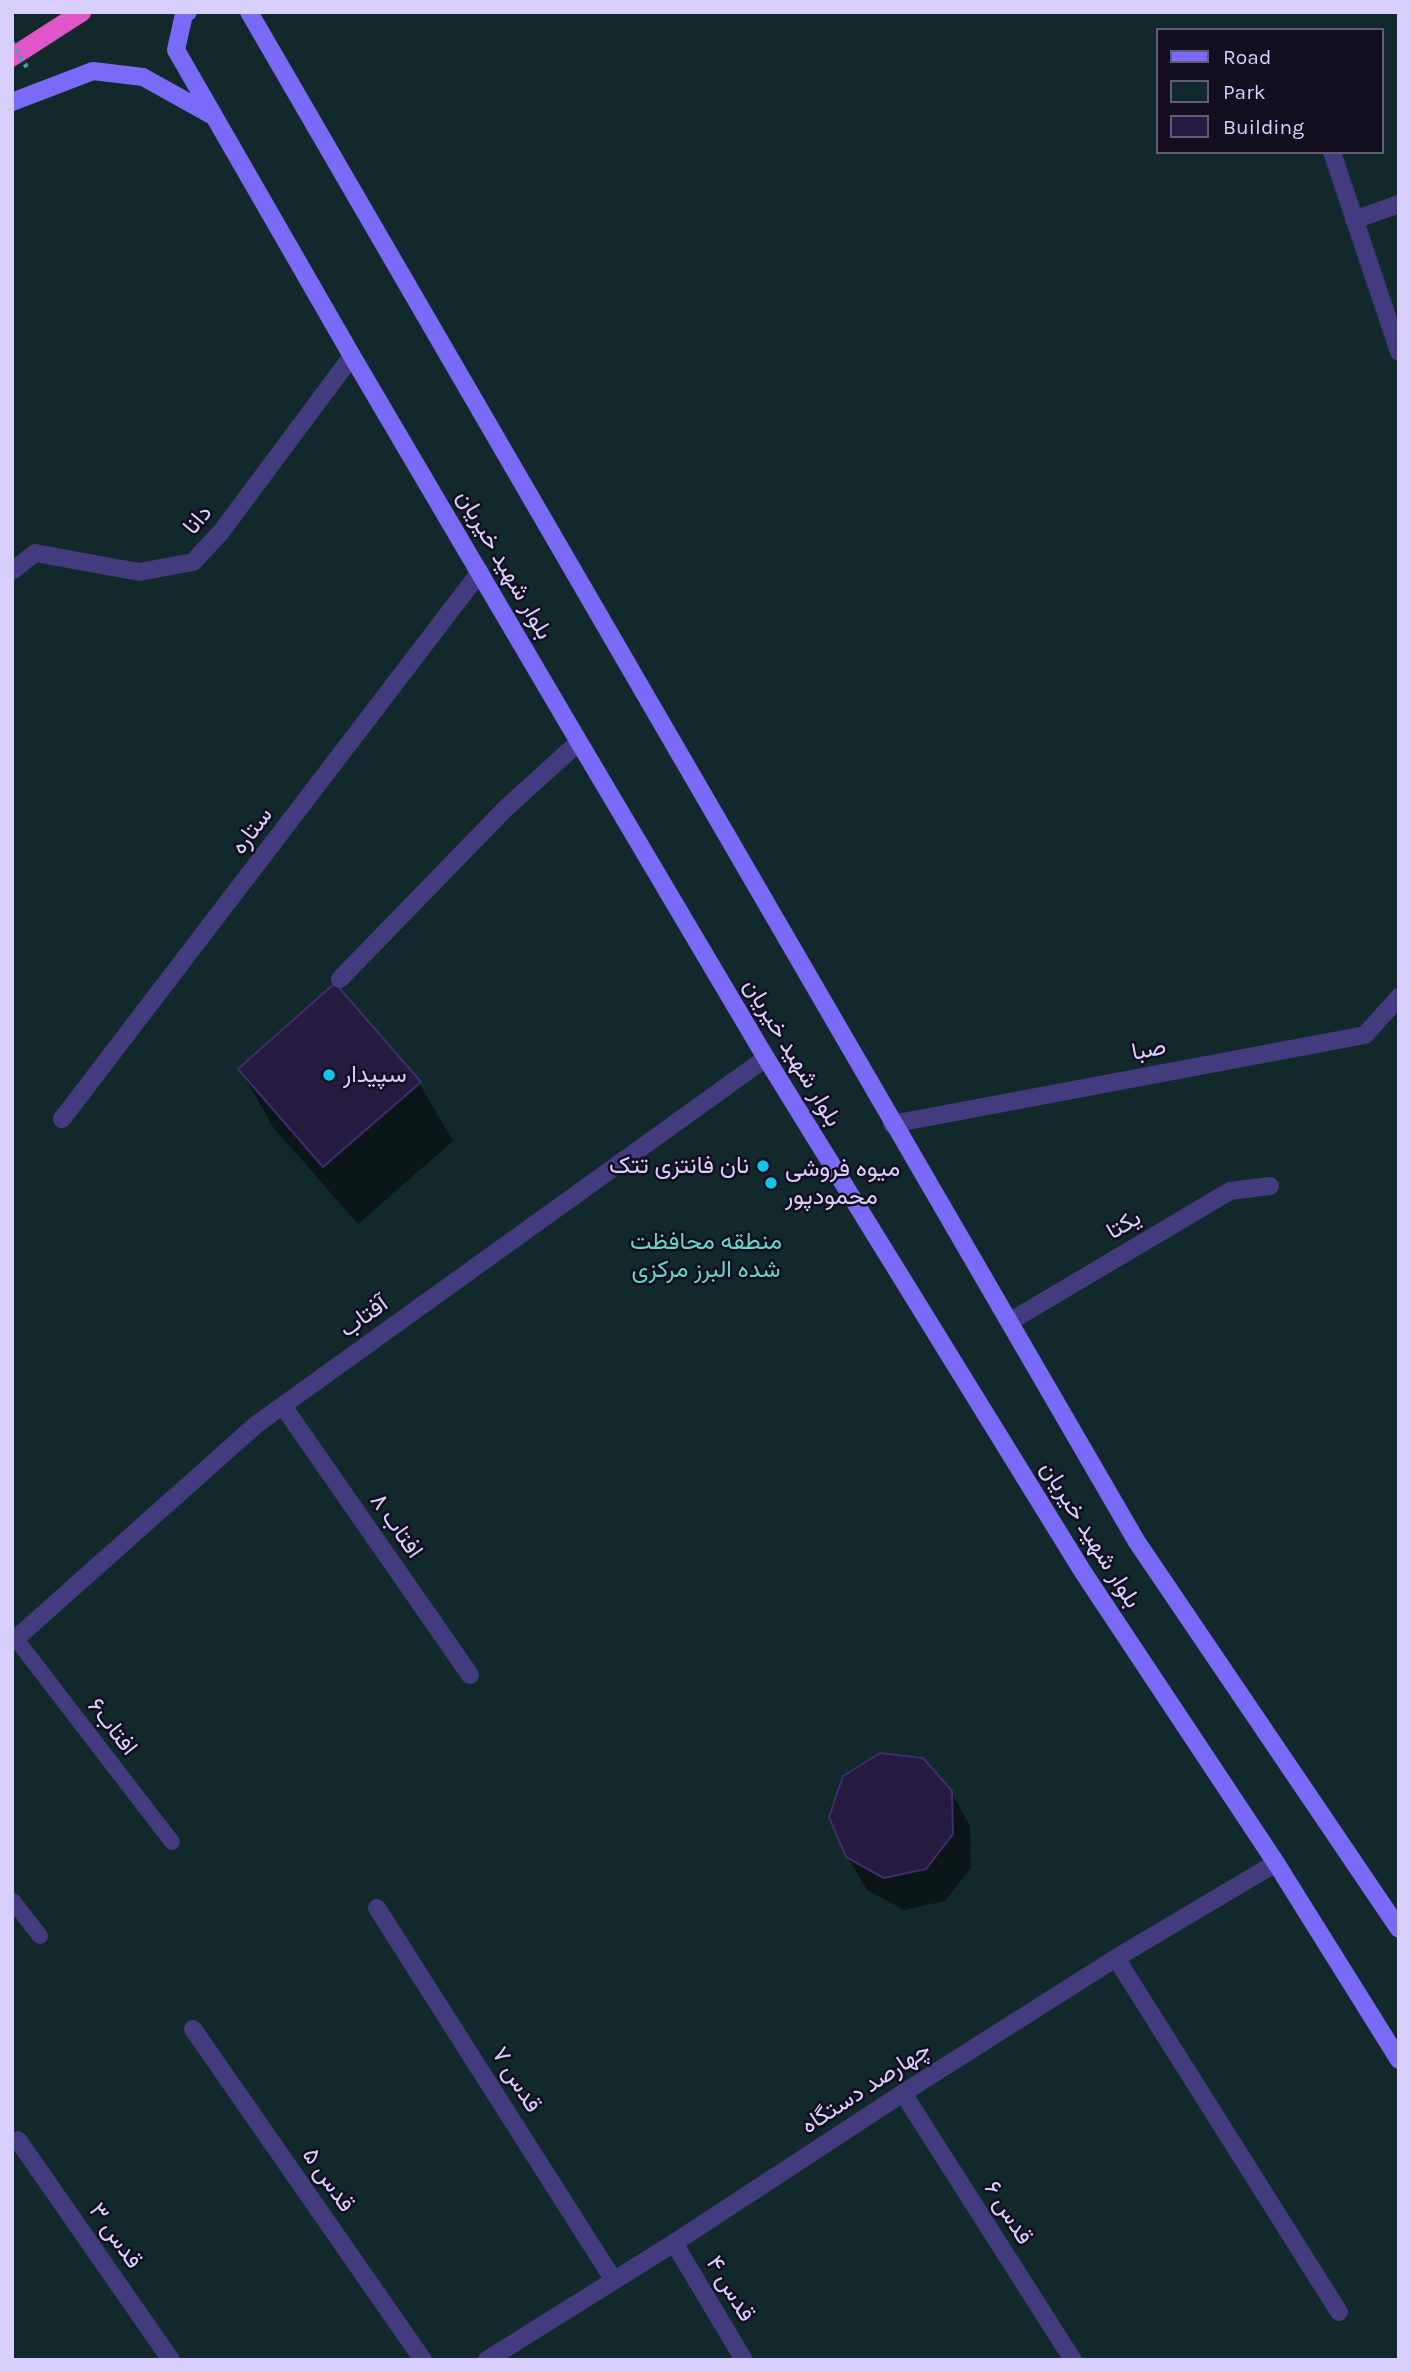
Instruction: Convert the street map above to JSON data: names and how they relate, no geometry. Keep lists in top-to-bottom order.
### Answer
{
  "streets": {
    "main road": ["بلوار شهید خیریان"],
    "street": [
      "دانا",
      "ستاره",
      "صبا",
      "یکتا",
      "آفتاب",
      "افتاب ۸",
      "قدس ۷",
      "چهارصد دستگاه",
      "قدس ۵",
      "قدس ۶",
      "قدس ۳",
      "قدس ۴"
    ],
    "lane": ["افتاب۶"]
  },
  "crossings": [
    ["دانا", "بلوار شهید خیریان"],
    ["بلوار شهید خیریان", "ستاره"],
    ["بلوار شهید خیریان", "صبا"],
    ["بلوار شهید خیریان", "یکتا"],
    ["بلوار شهید خیریان", "آفتاب"],
    ["بلوار شهید خیریان", "چهارصد دستگاه"],
    ["آفتاب", "افتاب ۸"],
    ["آفتاب", "افتاب۶"],
    ["قدس ۷", "چهارصد دستگاه"],
    ["چهارصد دستگاه", "قدس ۶"],
    ["چهارصد دستگاه", "قدس ۴"]
  ],
  "parks": ["منطقه محافظت شده البرز مرکزی"],
  "places": ["سپیدار", "نان فانتزی تتک", "میوه فروشی محمودپور"],
  "legend": ["Road", "Park", "Building"]
}
